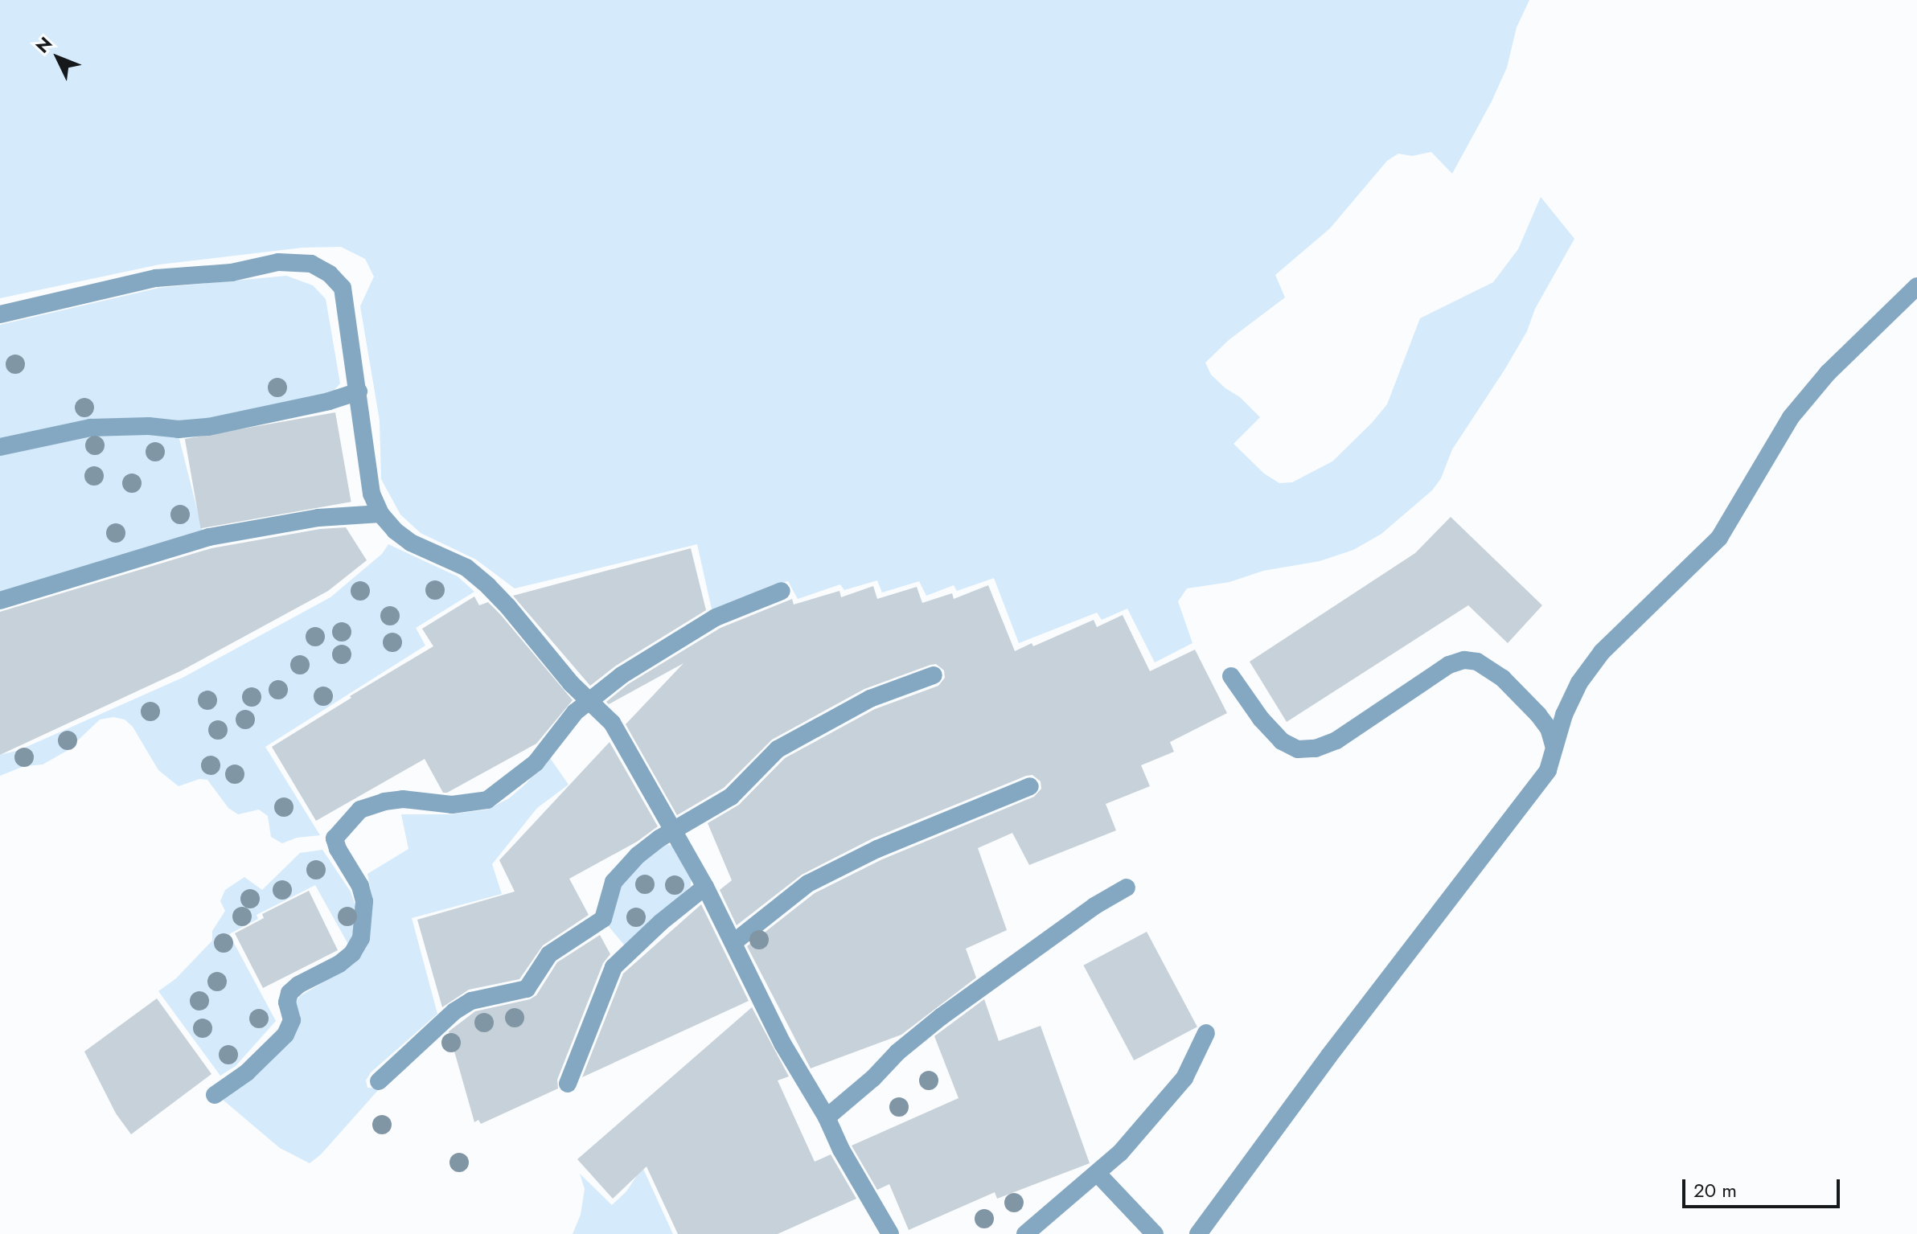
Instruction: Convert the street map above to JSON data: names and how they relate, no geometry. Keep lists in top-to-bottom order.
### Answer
{
  "scale_bar": "20 m",
  "north": "top left"
}
